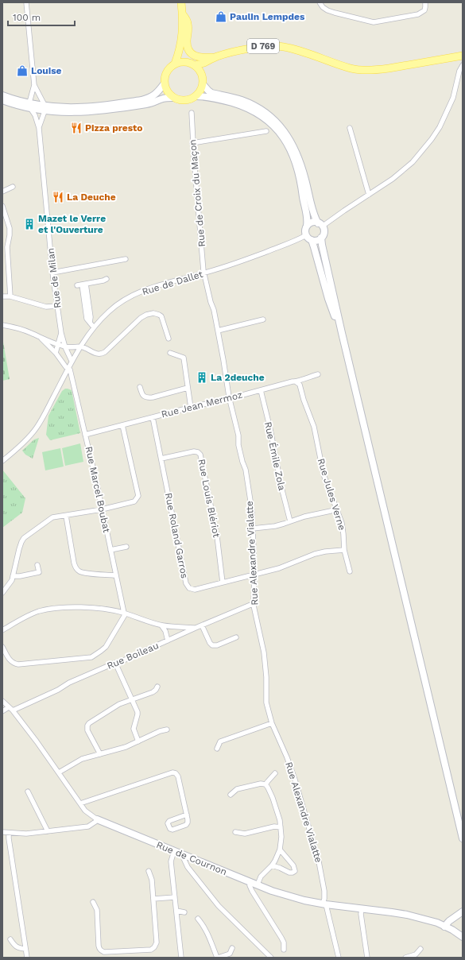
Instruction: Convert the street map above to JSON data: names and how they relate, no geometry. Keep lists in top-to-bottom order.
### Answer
{
  "streets": {
    "main road": ["D 769", "Rue de Cournon"],
    "street": [
      "Rue de Croix du Maçon",
      "Rue de Milan",
      "Rue de Dallet",
      "Rue Jean Mermoz",
      "Rue Émile Zola",
      "Rue Marcel Boubat",
      "Rue Jules Verne",
      "Rue Louis Blériot",
      "Rue Roland Garros",
      "Rue Alexandre Vialatte",
      "Rue Boileau"
    ]
  },
  "crossings": [
    ["Rue de Croix du Maçon", "Rue de Dallet"],
    ["Rue de Croix du Maçon", "Rue Alexandre Vialatte"],
    ["Rue de Milan", "Rue de Dallet"],
    ["Rue de Dallet", "Rue Marcel Boubat"],
    ["Rue de Dallet", "Rue Alexandre Vialatte"],
    ["Rue Jean Mermoz", "Rue Émile Zola"],
    ["Rue Jean Mermoz", "Rue Marcel Boubat"],
    ["Rue Jean Mermoz", "Rue Jules Verne"],
    ["Rue Jean Mermoz", "Rue Roland Garros"],
    ["Rue Jean Mermoz", "Rue Alexandre Vialatte"],
    ["Rue Jules Verne", "Rue Roland Garros"],
    ["Rue Louis Blériot", "Rue Roland Garros"],
    ["Rue Roland Garros", "Rue Alexandre Vialatte"],
    ["Rue Alexandre Vialatte", "Rue Boileau"],
    ["Rue Alexandre Vialatte", "Rue de Cournon"],
    ["Rue Boileau", "Rue de Cournon"]
  ],
  "places": {
    "shop": ["Paulin Lempdes", "Louise"],
    "restaurant": ["Pizza presto", "La Deuche"],
    "building": ["Mazet le Verre et l'Ouverture", "La 2deuche"]
  },
  "scale_bar": "100 m"
}
